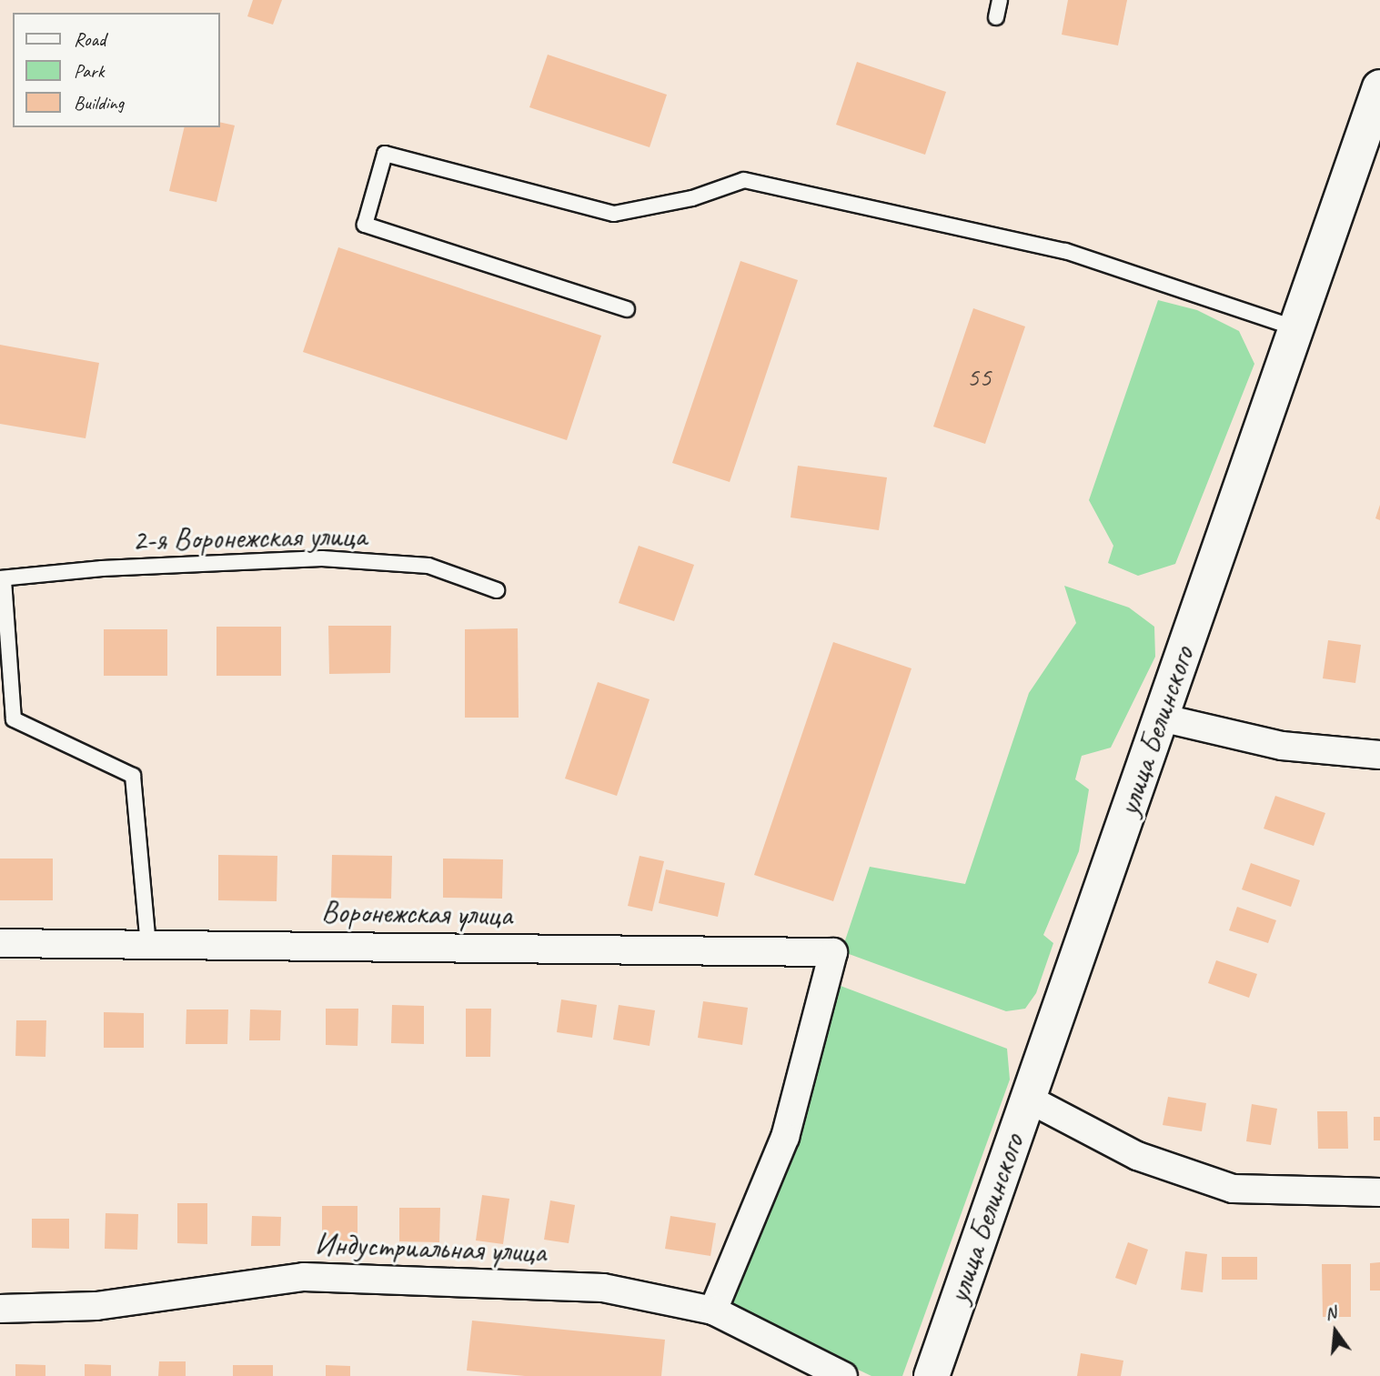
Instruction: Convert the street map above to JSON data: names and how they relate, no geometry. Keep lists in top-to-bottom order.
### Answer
{
  "streets": {
    "main road": ["улица Белинского"],
    "street": ["Воронежская улица", "Индустриальная улица"],
    "lane": ["2-я Воронежская улица"]
  },
  "crossings": [
    ["Воронежская улица", "Индустриальная улица"]
  ],
  "house_numbers": ["55"],
  "legend": ["Road", "Park", "Building"],
  "north": "top"
}
